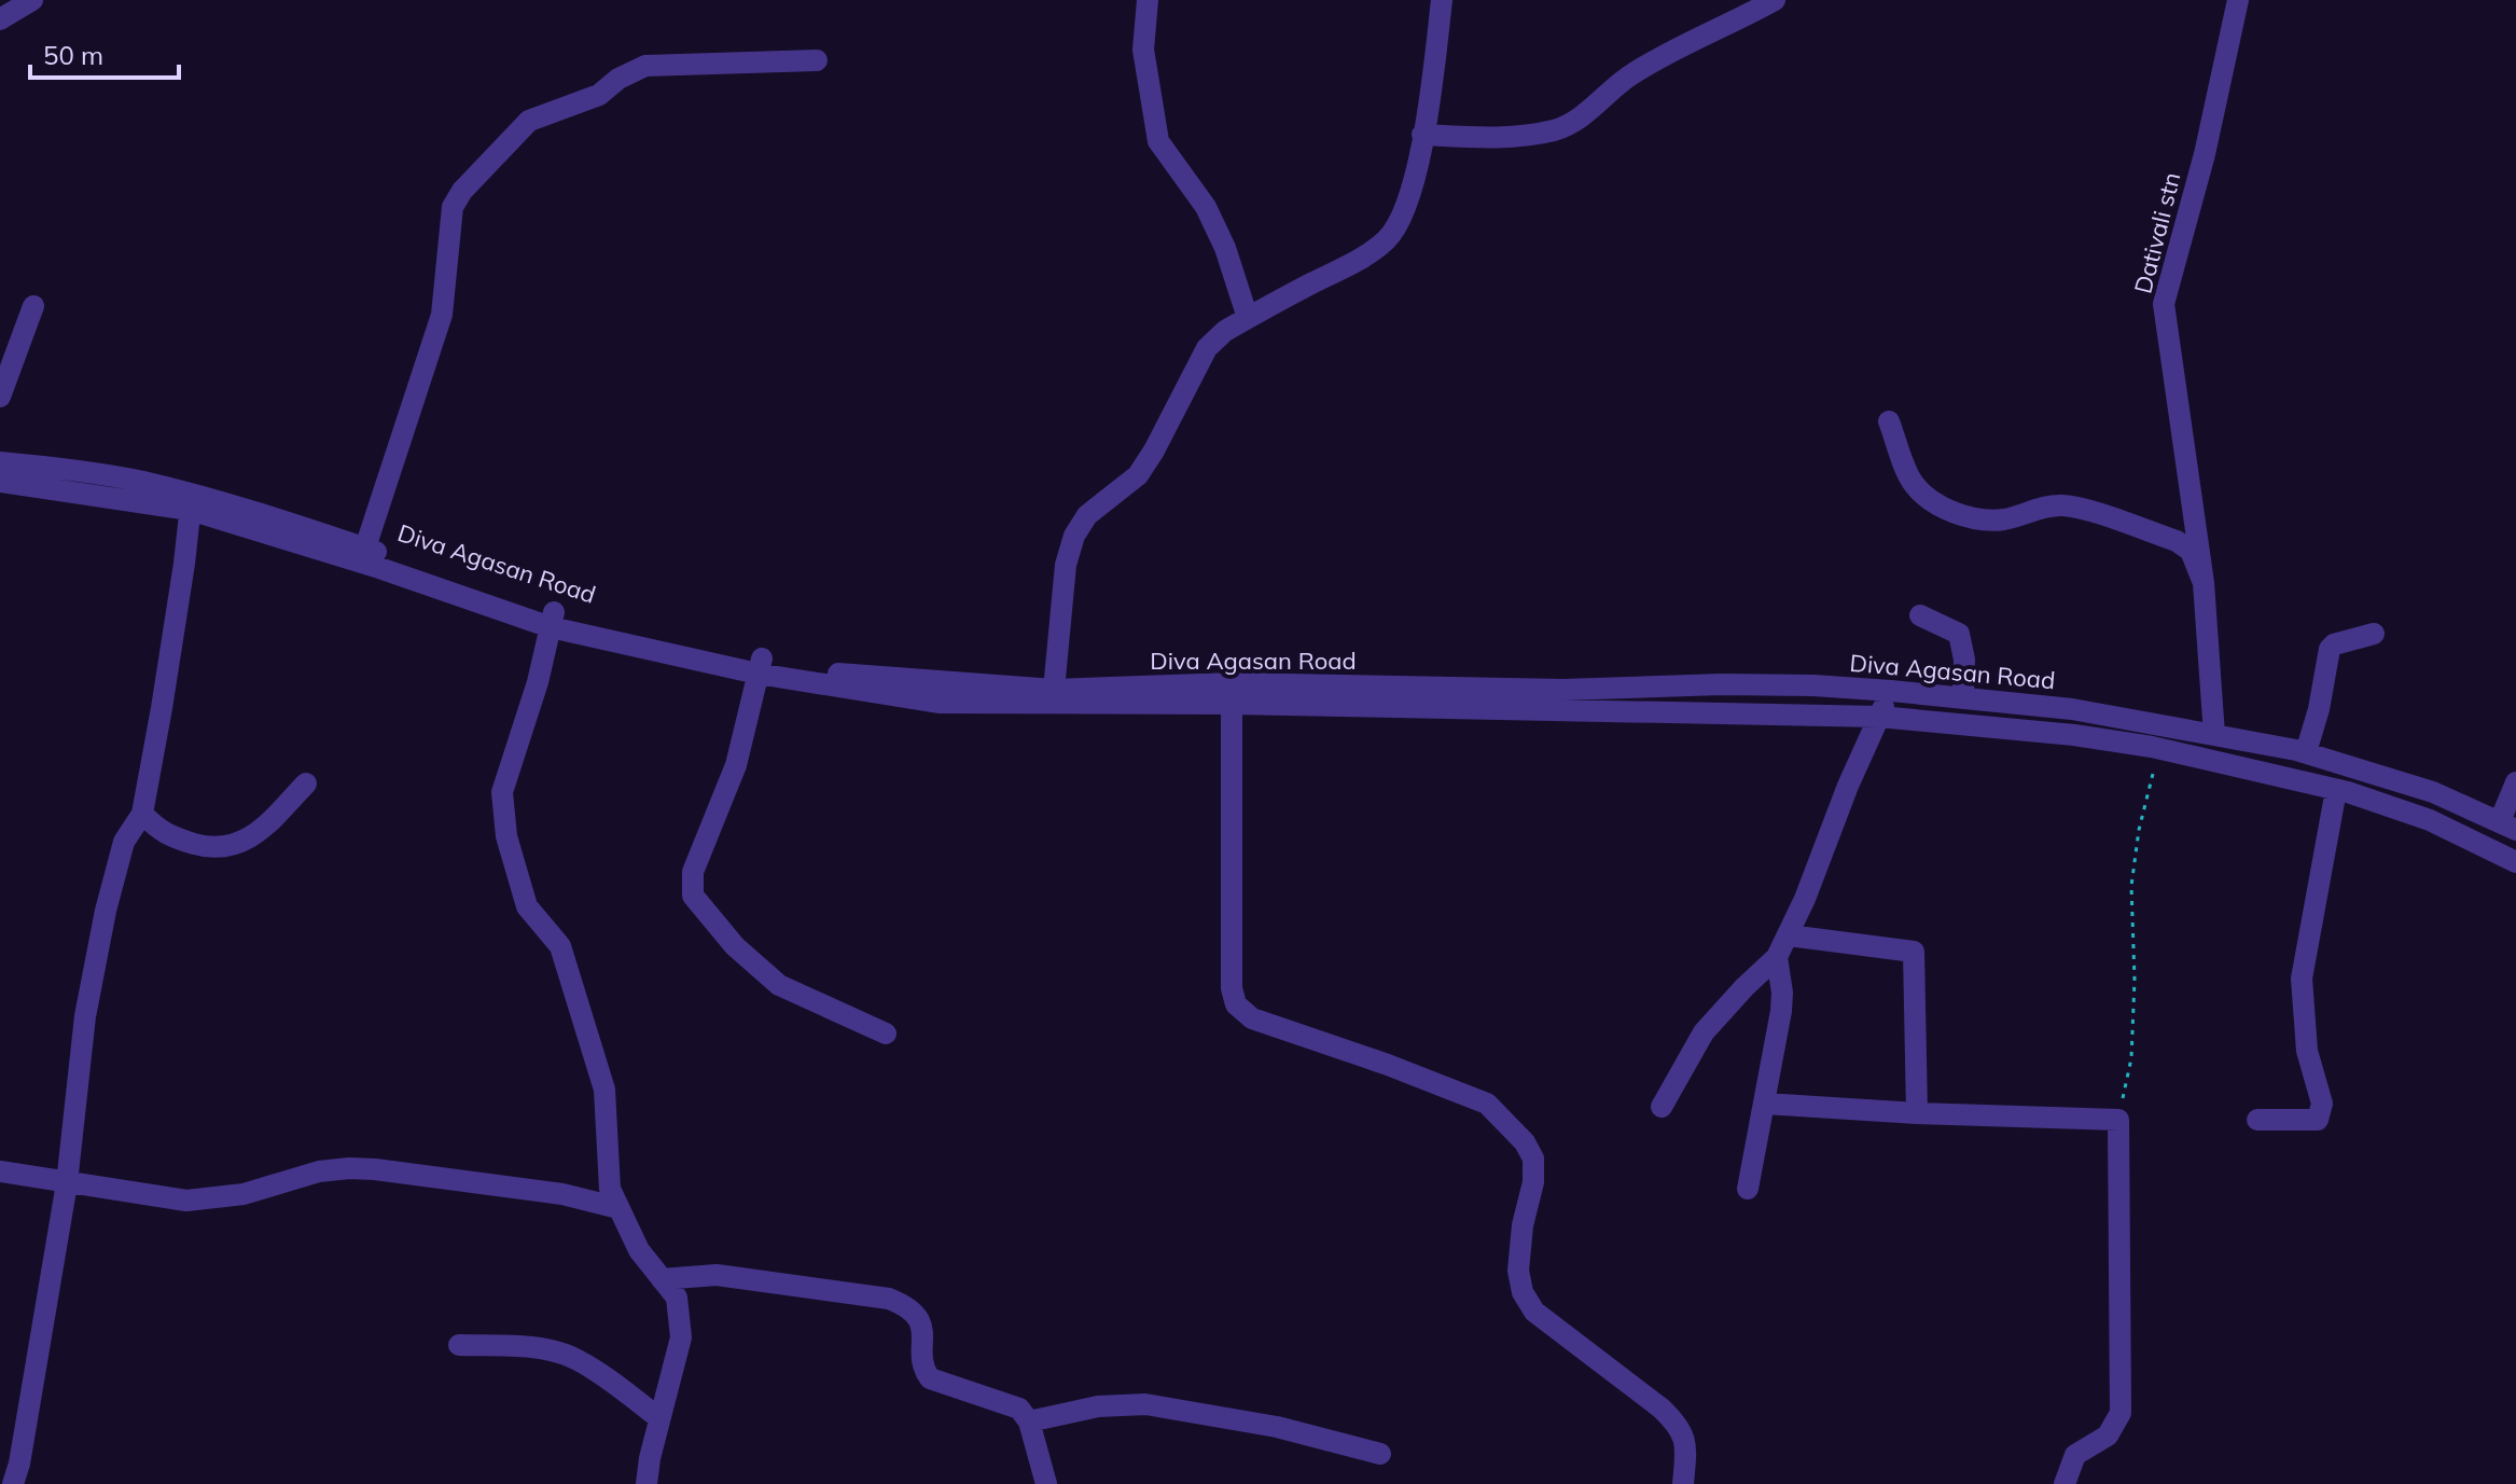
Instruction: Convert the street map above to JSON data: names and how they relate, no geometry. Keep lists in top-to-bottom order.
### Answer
{
  "streets": {
    "street": ["Dativali stn", "Diva Agasan Road"]
  },
  "crossings": [
    ["Dativali stn", "Diva Agasan Road"]
  ],
  "scale_bar": "50 m"
}
